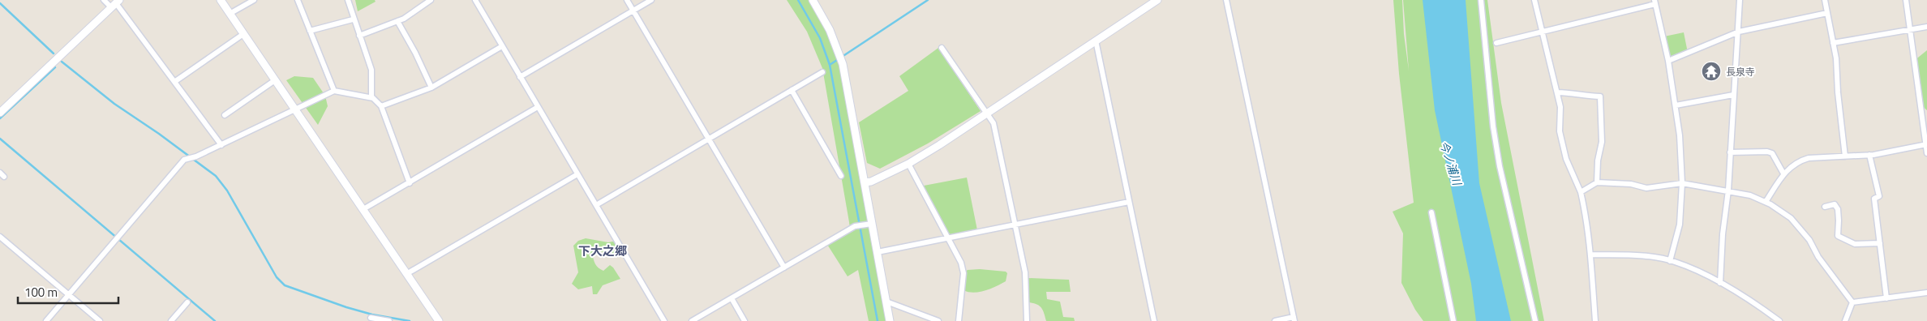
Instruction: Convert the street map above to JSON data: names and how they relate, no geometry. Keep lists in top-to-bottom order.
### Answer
{
  "districts": ["下大之郷"],
  "water": ["今ノ浦川"],
  "places": {
    "temple": ["長泉寺"]
  },
  "scale_bar": "100 m"
}
